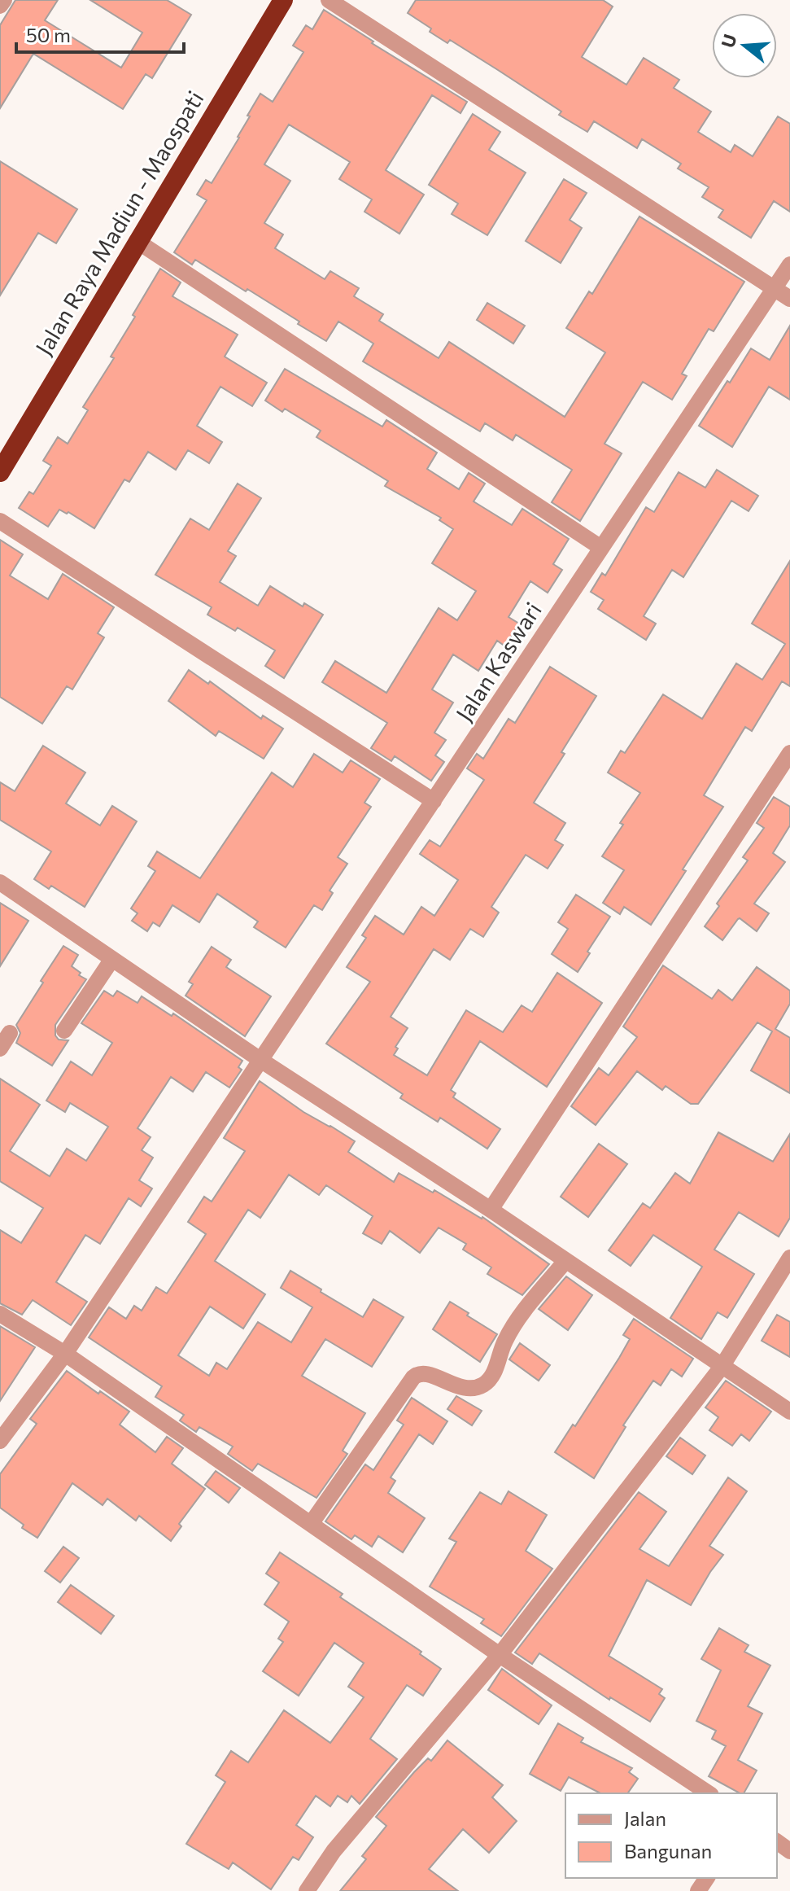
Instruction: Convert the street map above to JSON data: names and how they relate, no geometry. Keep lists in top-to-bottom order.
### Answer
{
  "streets": {
    "highway": ["Jalan Raya Madiun - Maospati"],
    "street": ["Jalan Kaswari"]
  },
  "legend": ["Jalan", "Bangunan"],
  "scale_bar": "50 m",
  "north": "left"
}
